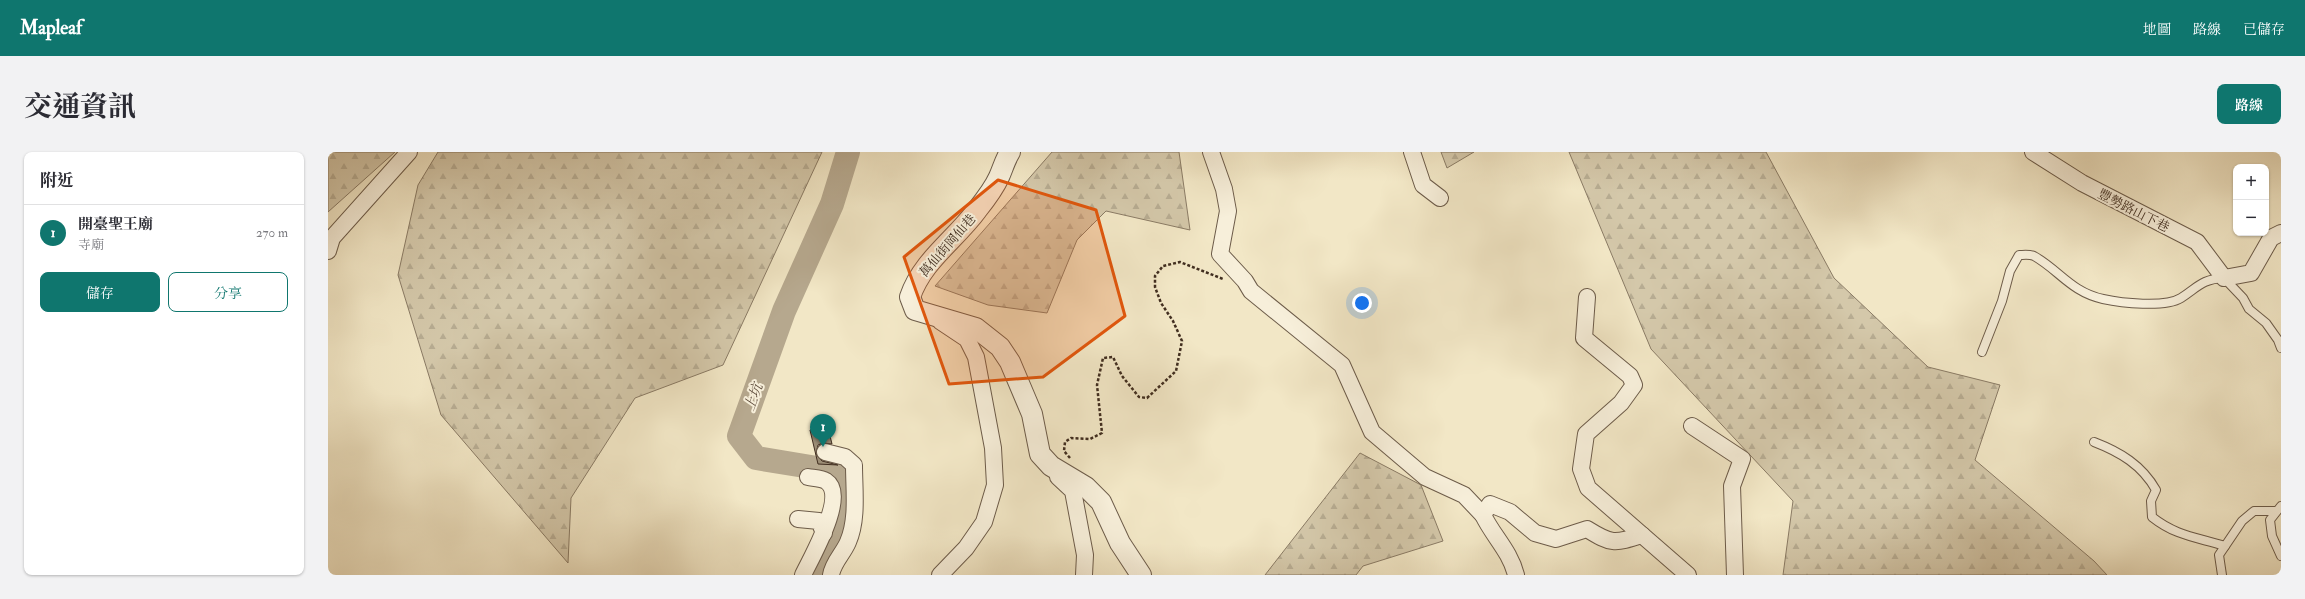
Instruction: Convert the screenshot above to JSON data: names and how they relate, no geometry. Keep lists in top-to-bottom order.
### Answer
{
  "streets": {
    "street": ["豐勢路山下巷", "萬仙街岡仙巷"]
  },
  "water": ["上坑"],
  "page": {
    "header": "Mapleaf",
    "nav": ["地圖", "路線", "已儲存"],
    "title": "交通資訊",
    "buttons": [
      "路線",
      ["儲存", "分享"]
    ],
    "heading": "附近",
    "map_buttons": ["+", "−"],
    "list": [
      {
        "mark": "1",
        "name": "開臺聖王廟",
        "note": "寺廟",
        "value": "270 m"
      }
    ],
    "pins": "1"
  }
}
